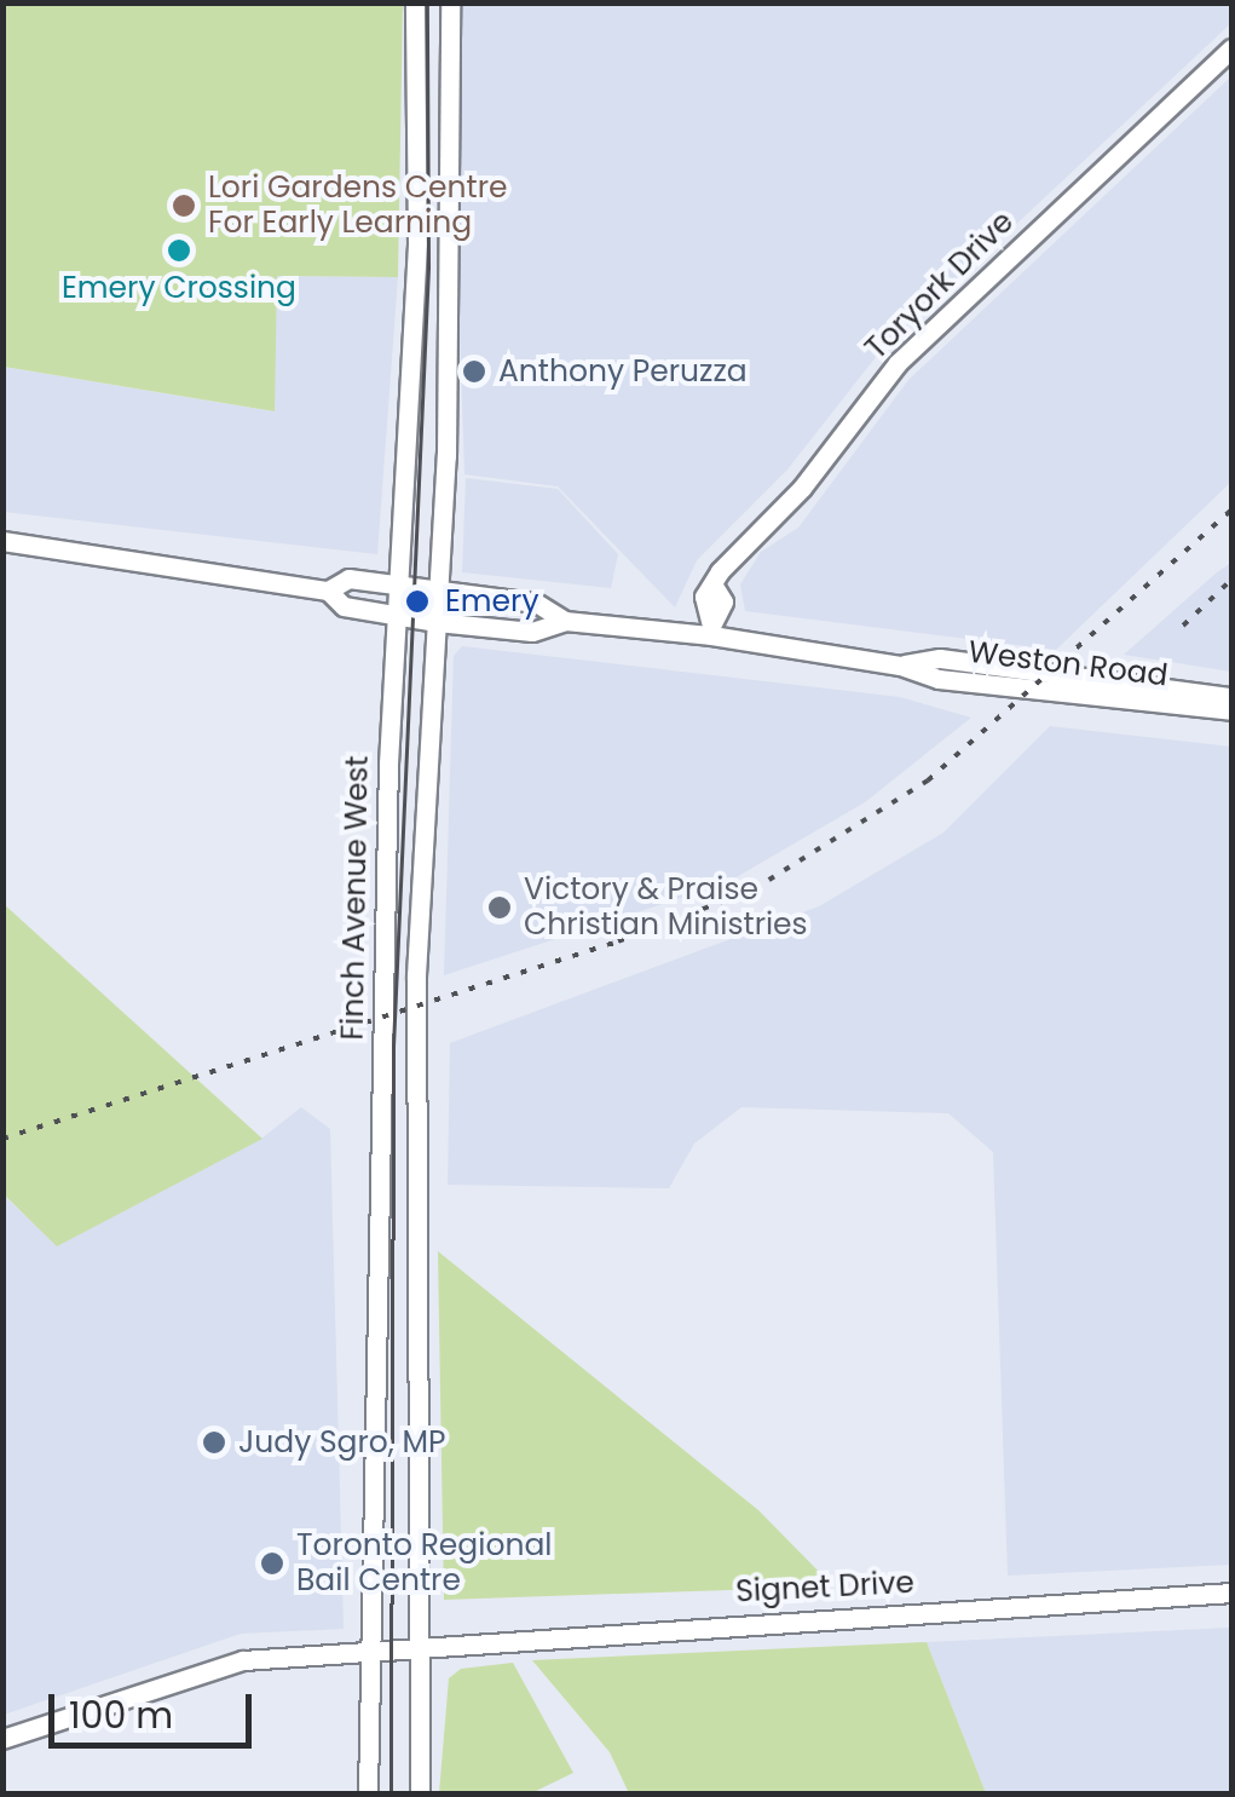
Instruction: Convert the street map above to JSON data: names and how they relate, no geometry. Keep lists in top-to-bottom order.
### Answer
{
  "streets": {
    "main road": [
      "Toryork Drive",
      "Weston Road",
      "Finch Avenue West",
      "Signet Drive"
    ]
  },
  "crossings": [
    ["Toryork Drive", "Weston Road"],
    ["Weston Road", "Finch Avenue West"],
    ["Finch Avenue West", "Signet Drive"]
  ],
  "places": [
    "Lori Gardens Centre For Early Learning",
    "Emery Crossing",
    "Anthony Peruzza",
    "Emery",
    "Victory & Praise Christian Ministries",
    "Judy Sgro, MP",
    "Toronto Regional Bail Centre"
  ],
  "scale_bar": "100 m"
}
